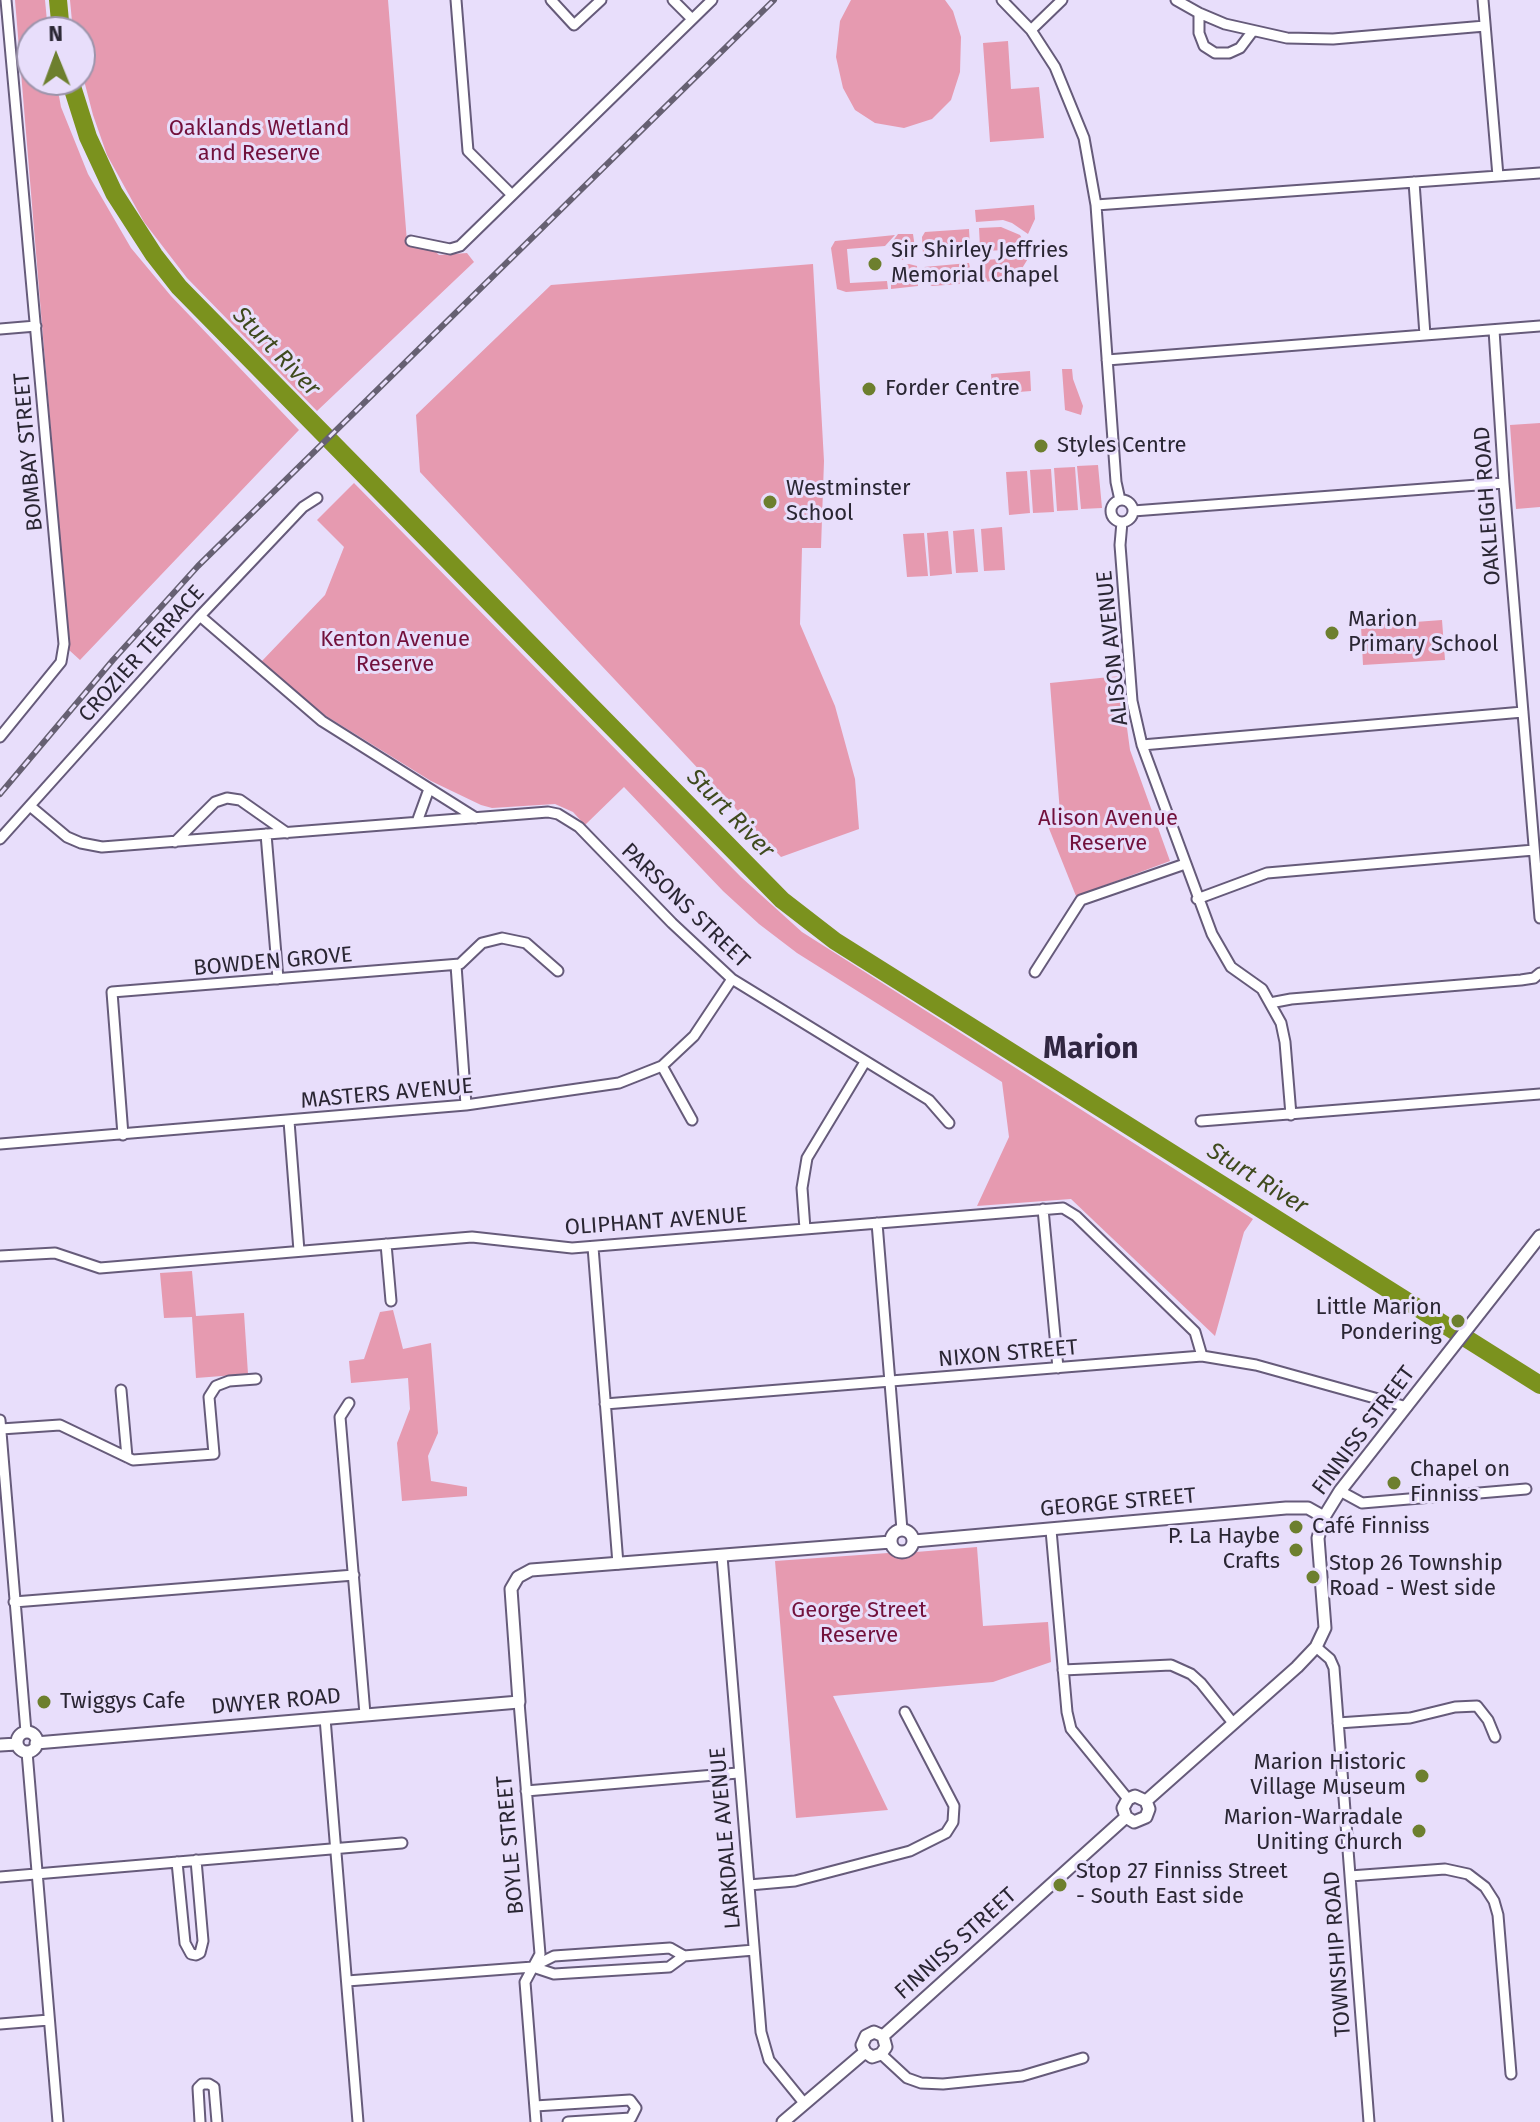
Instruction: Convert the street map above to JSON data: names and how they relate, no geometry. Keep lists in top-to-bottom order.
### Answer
{
  "streets": {
    "street": [
      "BOMBAY STREET",
      "OAKLEIGH ROAD",
      "ALISON AVENUE",
      "CROZIER TERRACE",
      "PARSONS STREET",
      "BOWDEN GROVE",
      "MASTERS AVENUE",
      "OLIPHANT AVENUE",
      "NIXON STREET",
      "FINNISS STREET",
      "GEORGE STREET",
      "DWYER ROAD",
      "LARKDALE AVENUE",
      "BOYLE STREET",
      "TOWNSHIP ROAD"
    ]
  },
  "crossings": [
    ["CROZIER TERRACE", "PARSONS STREET"],
    ["PARSONS STREET", "MASTERS AVENUE"],
    ["BOWDEN GROVE", "MASTERS AVENUE"],
    ["OLIPHANT AVENUE", "NIXON STREET"],
    ["NIXON STREET", "FINNISS STREET"],
    ["FINNISS STREET", "GEORGE STREET"],
    ["FINNISS STREET", "TOWNSHIP ROAD"],
    ["DWYER ROAD", "BOYLE STREET"]
  ],
  "districts": ["Marion"],
  "water": ["Sturt River"],
  "parks": [
    "Oaklands Wetland and Reserve",
    "Kenton Avenue Reserve",
    "Alison Avenue Reserve",
    "George Street Reserve"
  ],
  "places": [
    "Sir Shirley Jeffries Memorial Chapel",
    "Forder Centre",
    "Styles Centre",
    "Westminster School",
    "Marion Primary School",
    "Little Marion Pondering",
    "Chapel on Finniss",
    "Café Finniss",
    "P. La Haybe Crafts",
    "Stop 26 Township Road - West side",
    "Twiggys Cafe",
    "Marion Historic Village Museum",
    "Marion-Warradale Uniting Church",
    "Stop 27 Finniss Street - South East side"
  ],
  "north": "top"
}
